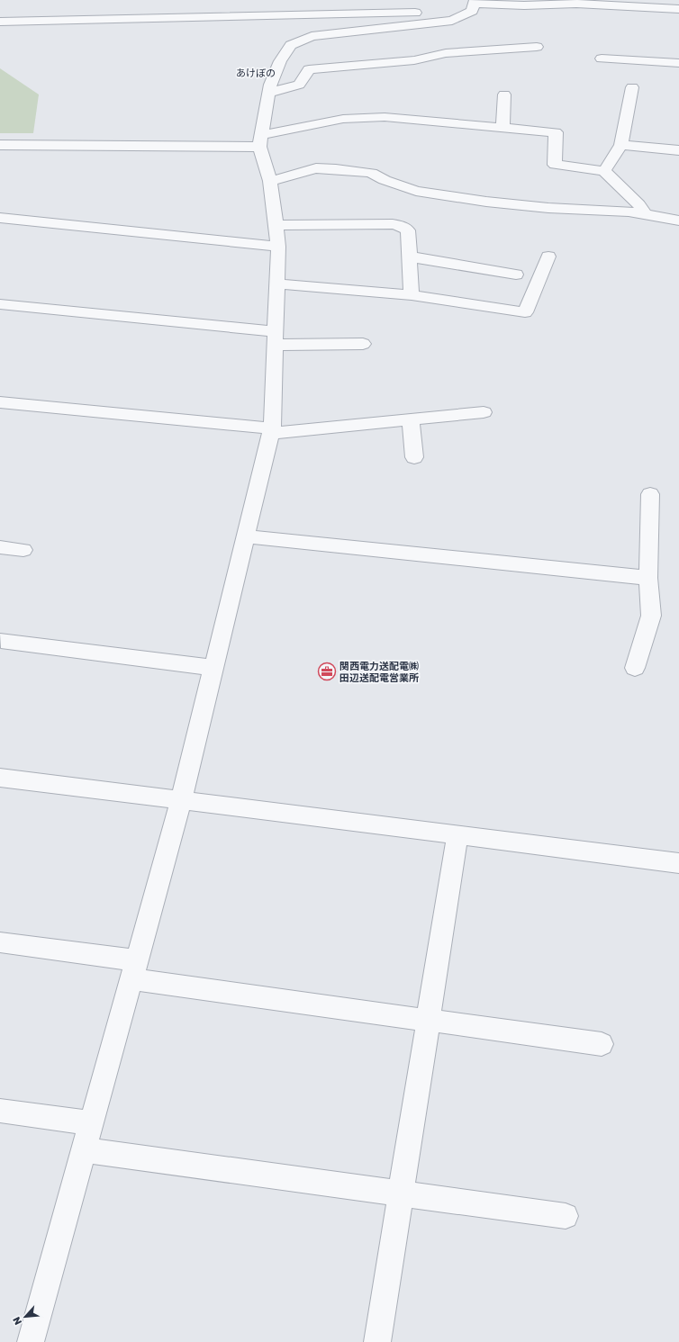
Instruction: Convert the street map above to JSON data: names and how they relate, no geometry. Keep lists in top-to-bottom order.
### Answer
{
  "districts": ["あけぼの"],
  "places": {
    "office": ["関西電力送配電㈱ 田辺送配電営業所"]
  },
  "north": "bottom left"
}
